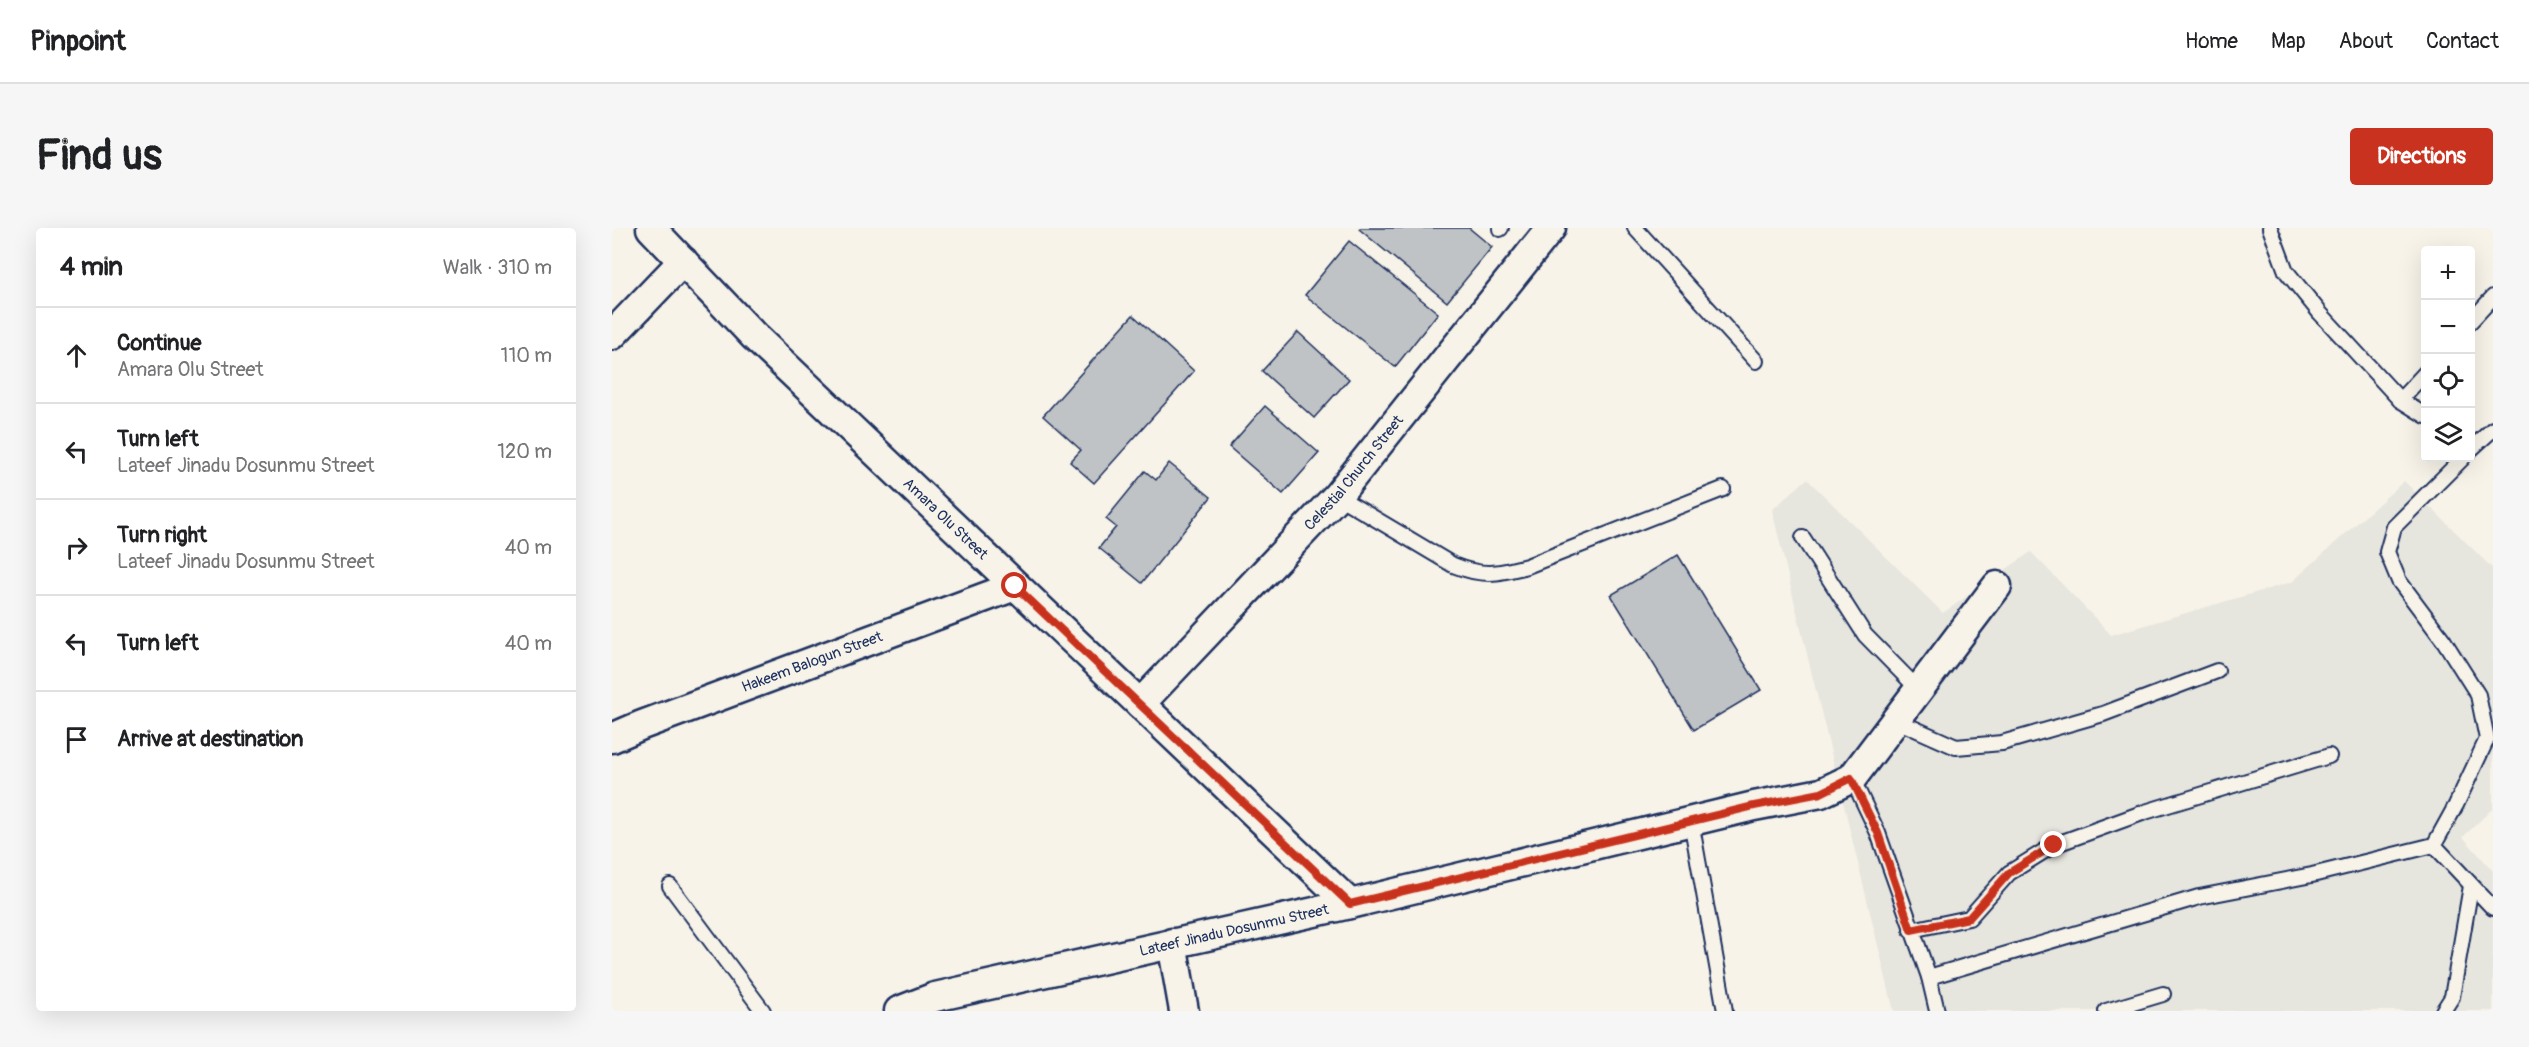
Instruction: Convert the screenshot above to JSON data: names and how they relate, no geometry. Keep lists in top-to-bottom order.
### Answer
{
  "streets": {
    "street": [
      "Celestial Church Street",
      "Amara Olu Street",
      "Hakeem Balogun Street",
      "Lateef Jinadu Dosunmu Street"
    ]
  },
  "crossings": [
    ["Celestial Church Street", "Amara Olu Street"],
    ["Amara Olu Street", "Hakeem Balogun Street"],
    ["Amara Olu Street", "Lateef Jinadu Dosunmu Street"]
  ],
  "page": {
    "header": "Pinpoint",
    "nav": [
      "Home",
      "Map",
      "About",
      "Contact"
    ],
    "buttons": "Directions",
    "title": "Find us",
    "heading": ["4 min", "Walk · 310 m"],
    "map_buttons": ["+", "−"],
    "list": [
      ["Continue", "Amara Olu Street", "110 m"],
      ["Turn left", "Lateef Jinadu Dosunmu Street", "120 m"],
      ["Turn right", "Lateef Jinadu Dosunmu Street", "40 m"],
      ["Turn left", "40 m"],
      "Arrive at destination"
    ]
  }
}
